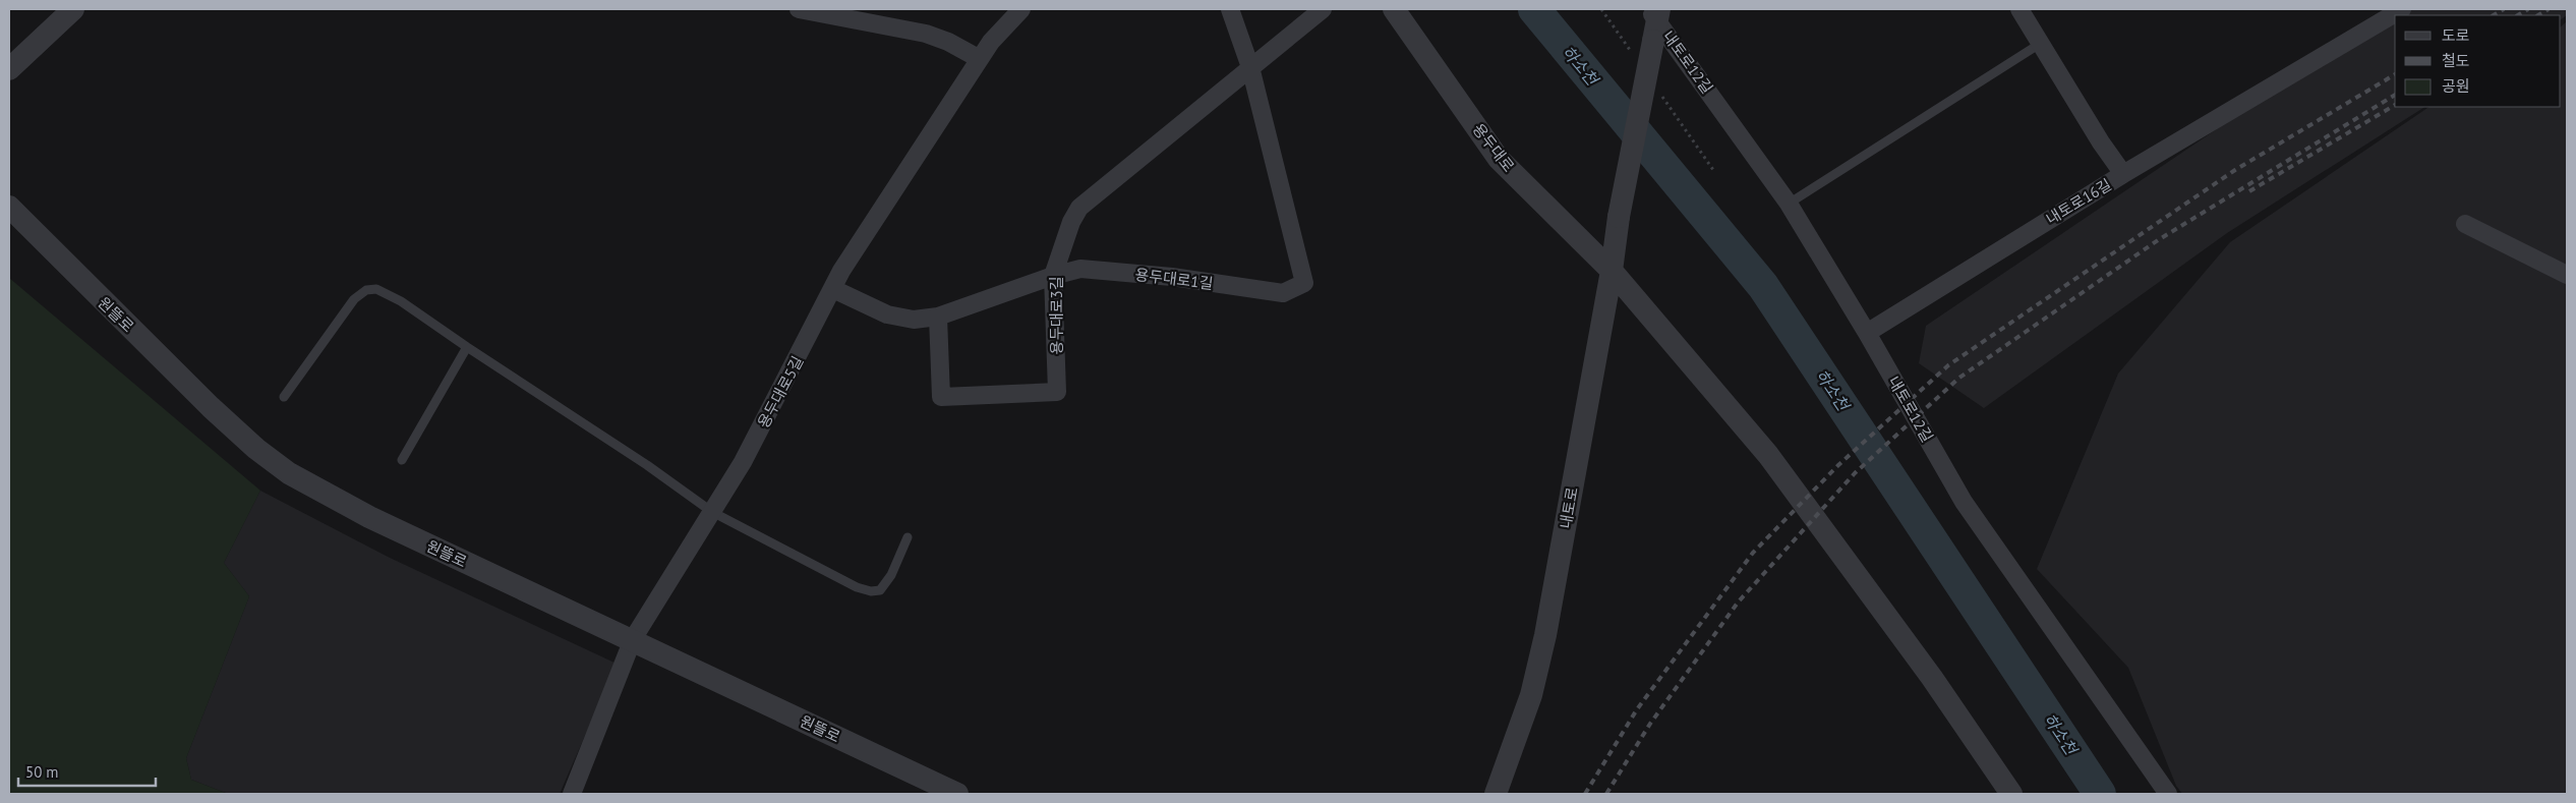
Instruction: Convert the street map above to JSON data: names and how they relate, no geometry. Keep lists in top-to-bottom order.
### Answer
{
  "streets": {
    "street": [
      "내토로12길",
      "용두대로",
      "내토로16길",
      "용두대로1길",
      "원뜰로",
      "용두대로3길",
      "용두대로5길",
      "내토로"
    ]
  },
  "crossings": [
    ["내토로12길", "내토로16길"],
    ["내토로12길", "내토로"],
    ["용두대로", "내토로"],
    ["용두대로1길", "용두대로3길"],
    ["용두대로1길", "용두대로5길"],
    ["원뜰로", "용두대로5길"]
  ],
  "water": ["하소천"],
  "legend": ["도로", "철도", "공원"],
  "scale_bar": "50 m"
}
